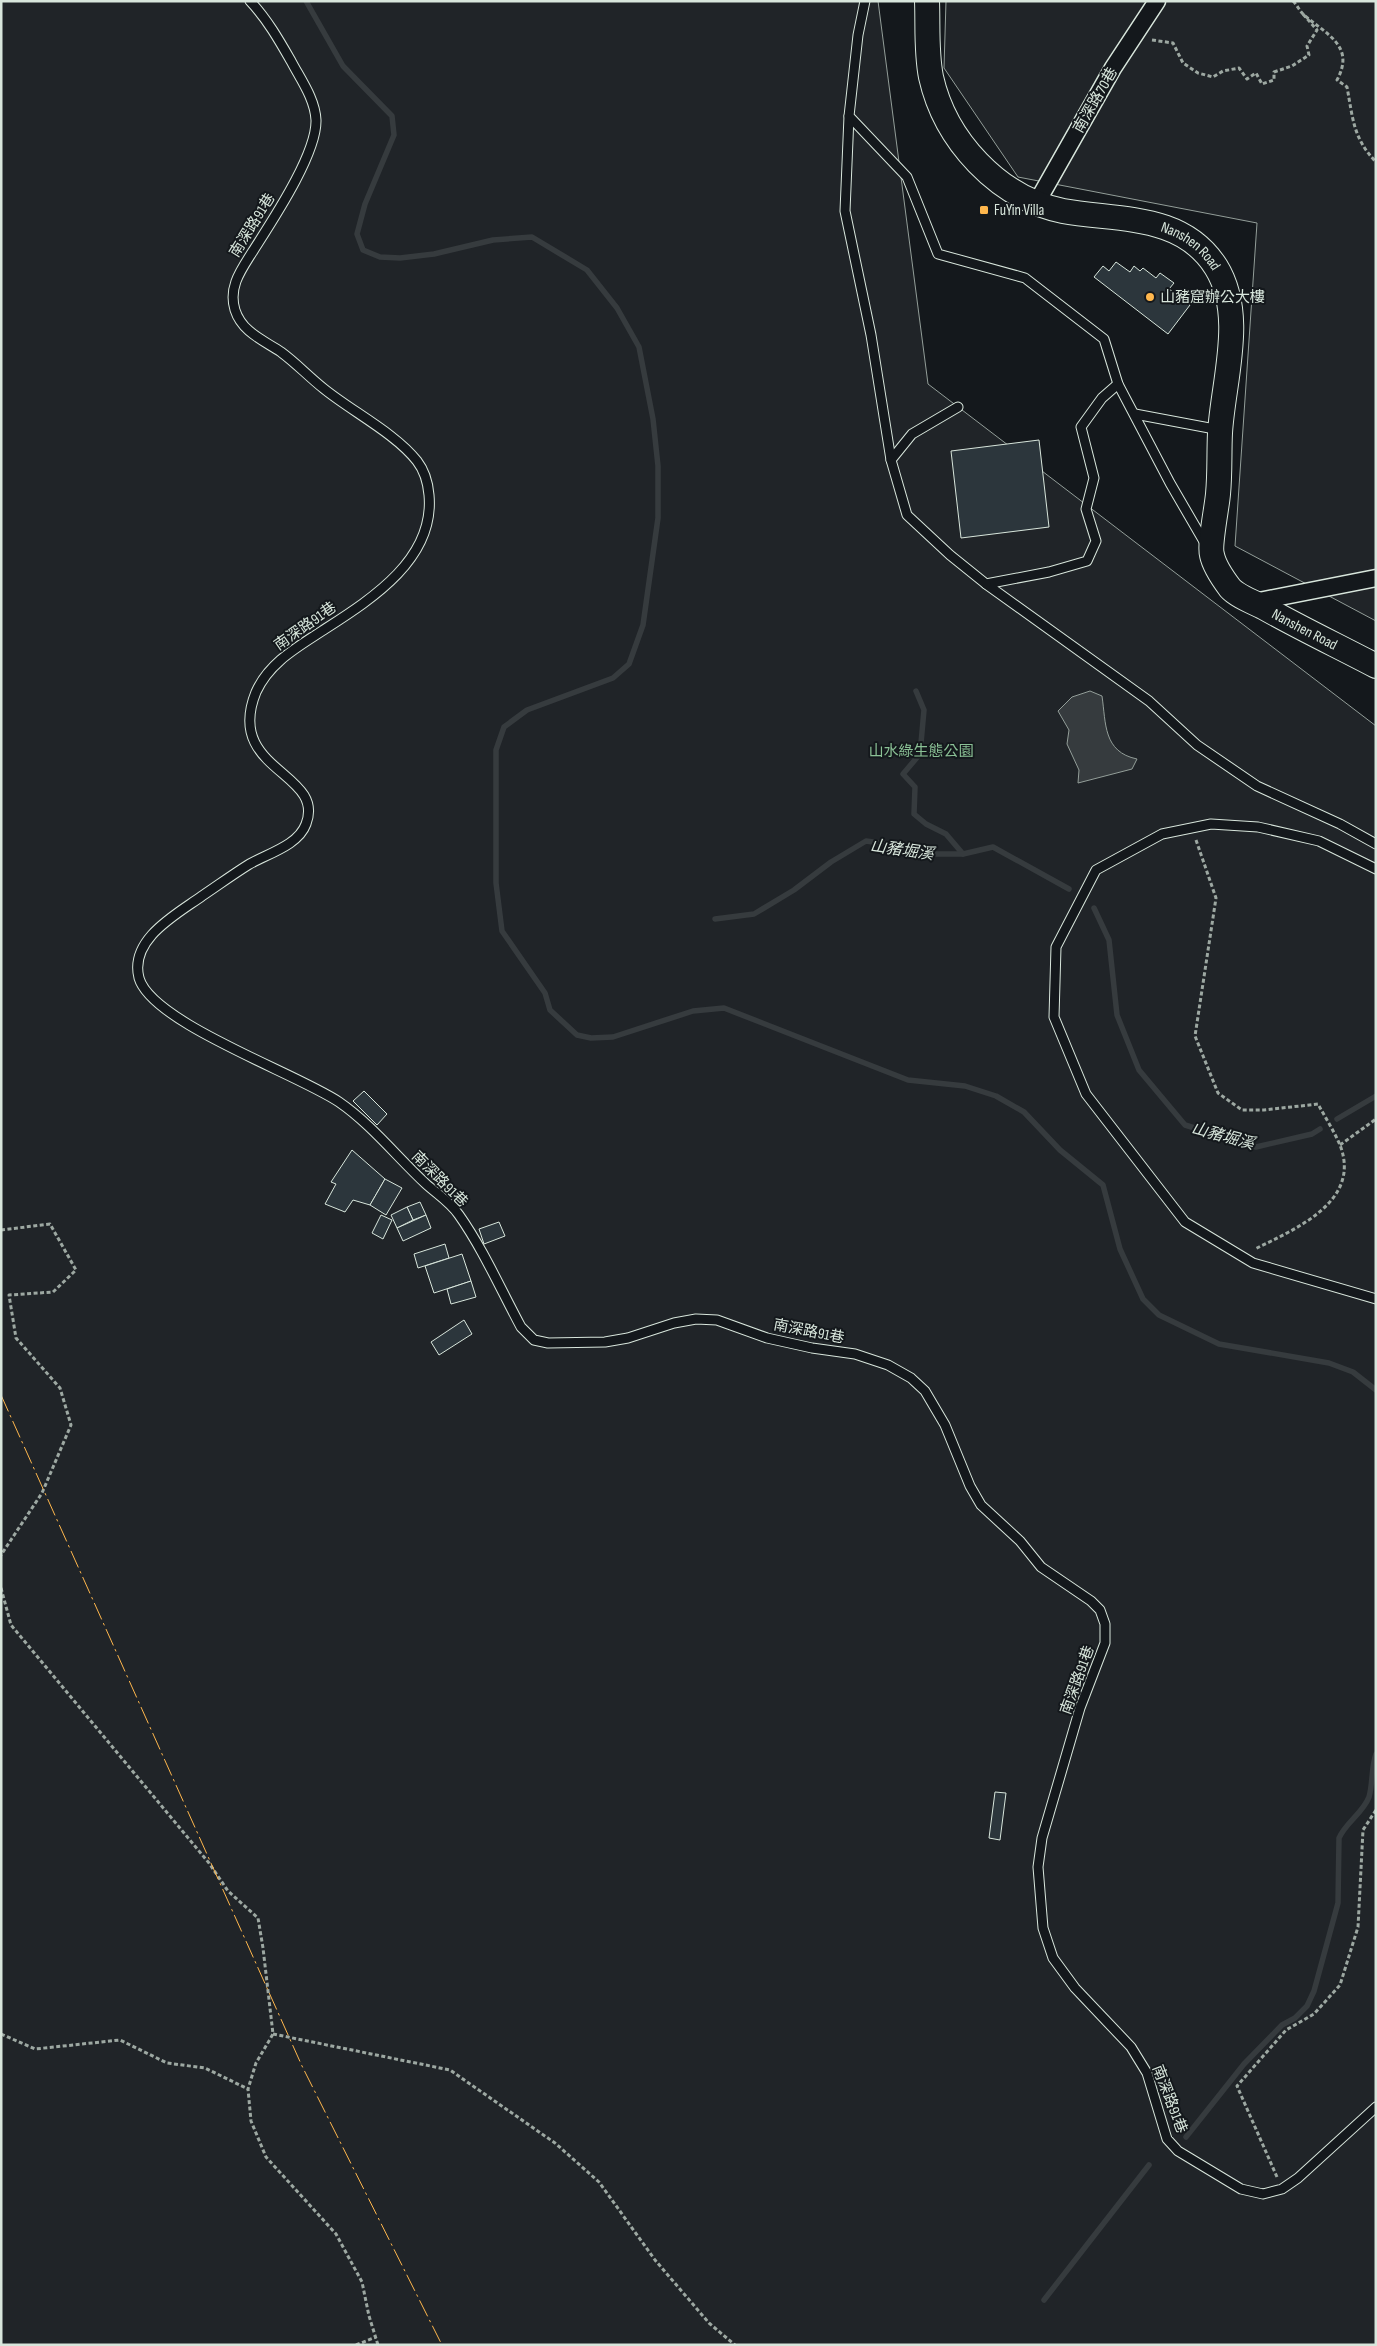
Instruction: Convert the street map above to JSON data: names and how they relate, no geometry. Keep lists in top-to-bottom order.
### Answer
{
  "streets": {
    "main road": ["Nanshen Road"],
    "street": ["南深路70巷"],
    "lane": ["南深路91巷"]
  },
  "crossings": [
    ["南深路70巷", "Nanshen Road"]
  ],
  "water": ["山豬堀溪"],
  "parks": ["山水綠生態公園"],
  "places": {
    "transit": ["FuYin Villa"],
    "other": ["山豬窟辦公大樓"]
  }
}
